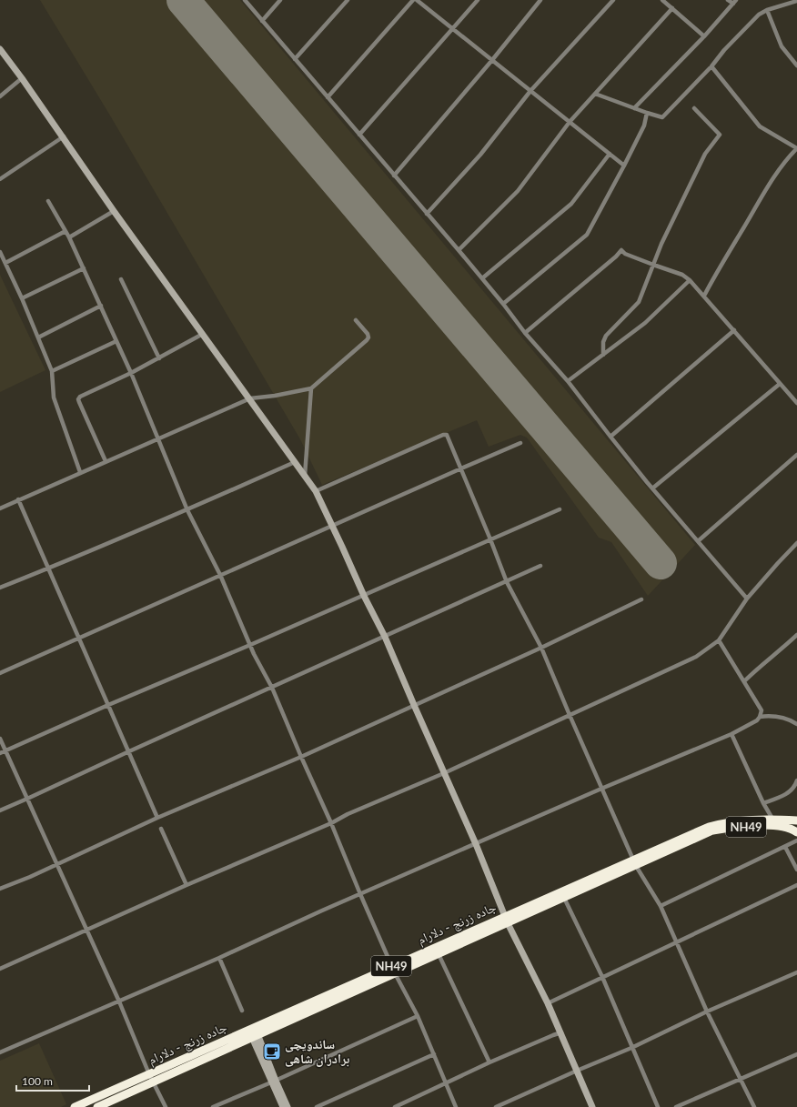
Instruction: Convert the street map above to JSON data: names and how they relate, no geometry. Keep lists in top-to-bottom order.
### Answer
{
  "streets": {
    "highway": ["NH49", "جاده زرنج - دلارام"]
  },
  "places": {
    "cafe": ["ساندویچی برادران شاهی"]
  },
  "scale_bar": "100 m"
}
